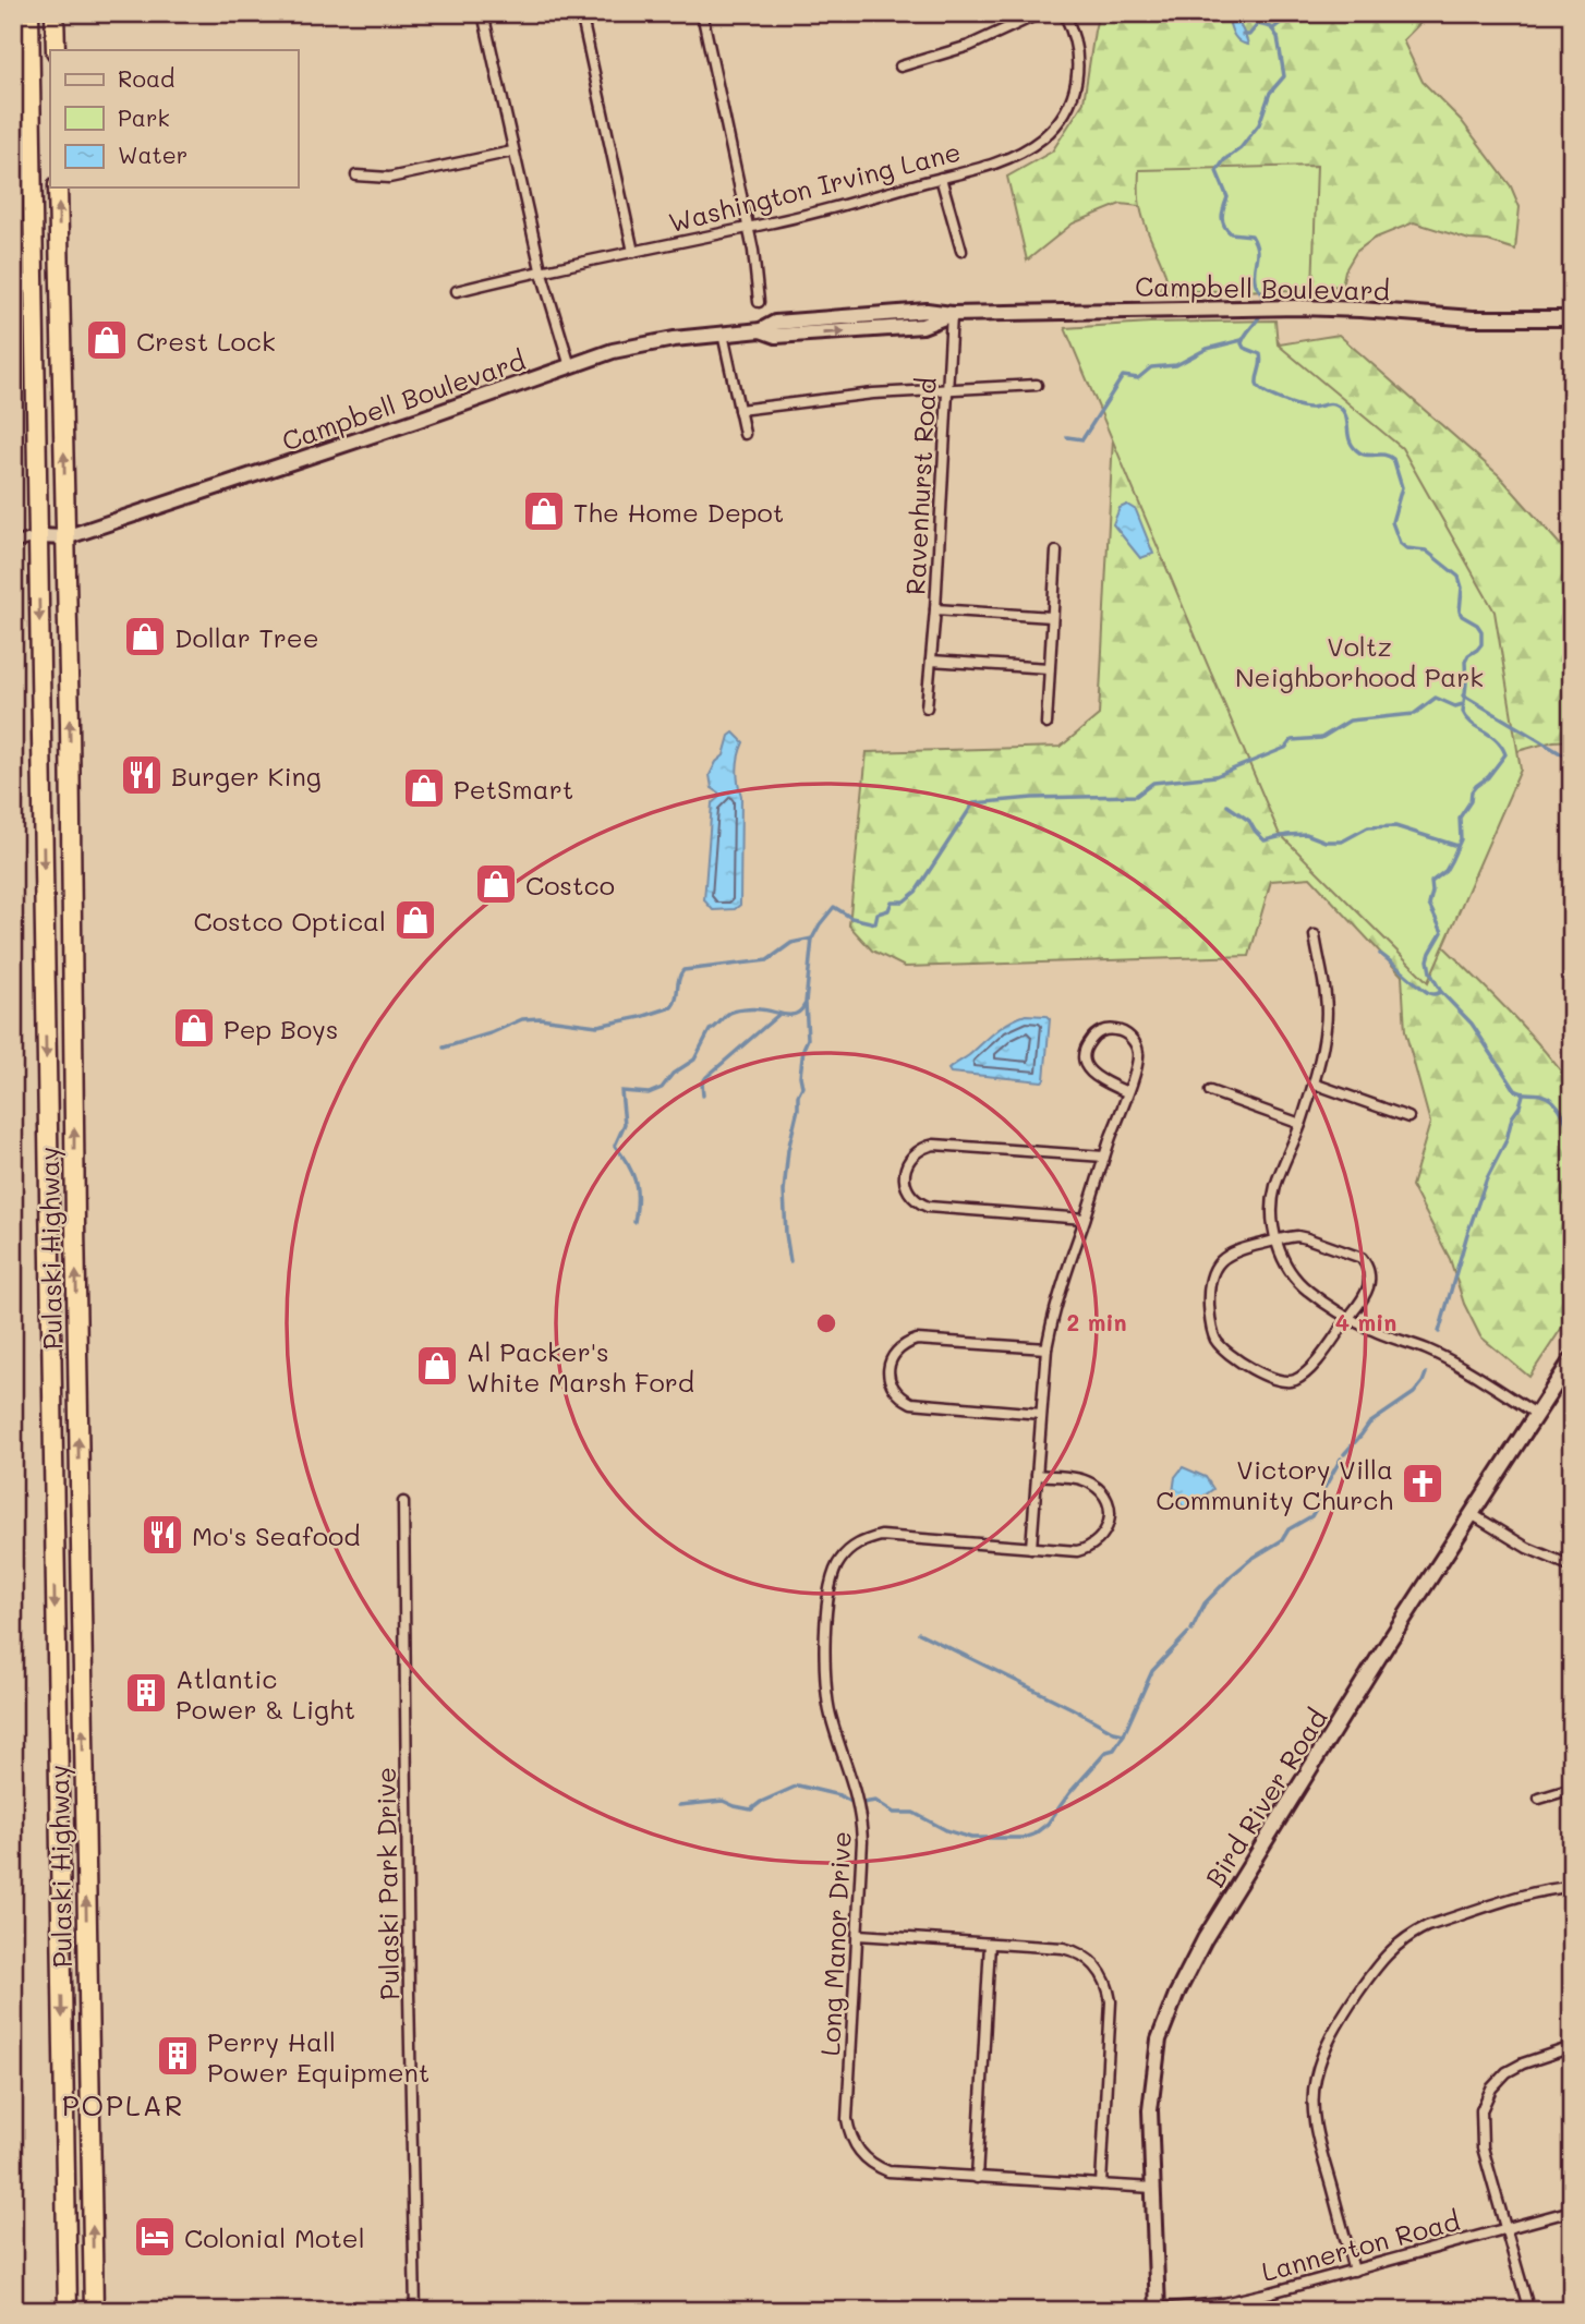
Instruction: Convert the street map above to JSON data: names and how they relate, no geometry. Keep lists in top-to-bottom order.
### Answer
{
  "streets": {
    "highway": ["Pulaski Highway"],
    "street": [
      "Washington Irving Lane",
      "Campbell Boulevard",
      "Ravenhurst Road",
      "Bird River Road",
      "Pulaski Park Drive",
      "Long Manor Drive",
      "Lannerton Road"
    ]
  },
  "crossings": [
    ["Campbell Boulevard", "Ravenhurst Road"],
    ["Campbell Boulevard", "Pulaski Highway"],
    ["Bird River Road", "Long Manor Drive"],
    ["Bird River Road", "Lannerton Road"]
  ],
  "districts": ["POPLAR"],
  "parks": ["Voltz Neighborhood Park"],
  "places": {
    "shop": [
      "Crest Lock",
      "The Home Depot",
      "Dollar Tree",
      "PetSmart",
      "Costco",
      "Costco Optical",
      "Pep Boys",
      "Al Packer's White Marsh Ford"
    ],
    "restaurant": ["Burger King", "Mo's Seafood"],
    "church": ["Victory Villa Community Church"],
    "building": ["Atlantic Power & Light", "Perry Hall Power Equipment"],
    "hotel": ["Colonial Motel"]
  },
  "legend": ["Road", "Park", "Water"],
  "rings": ["2 min", "4 min"]
}
